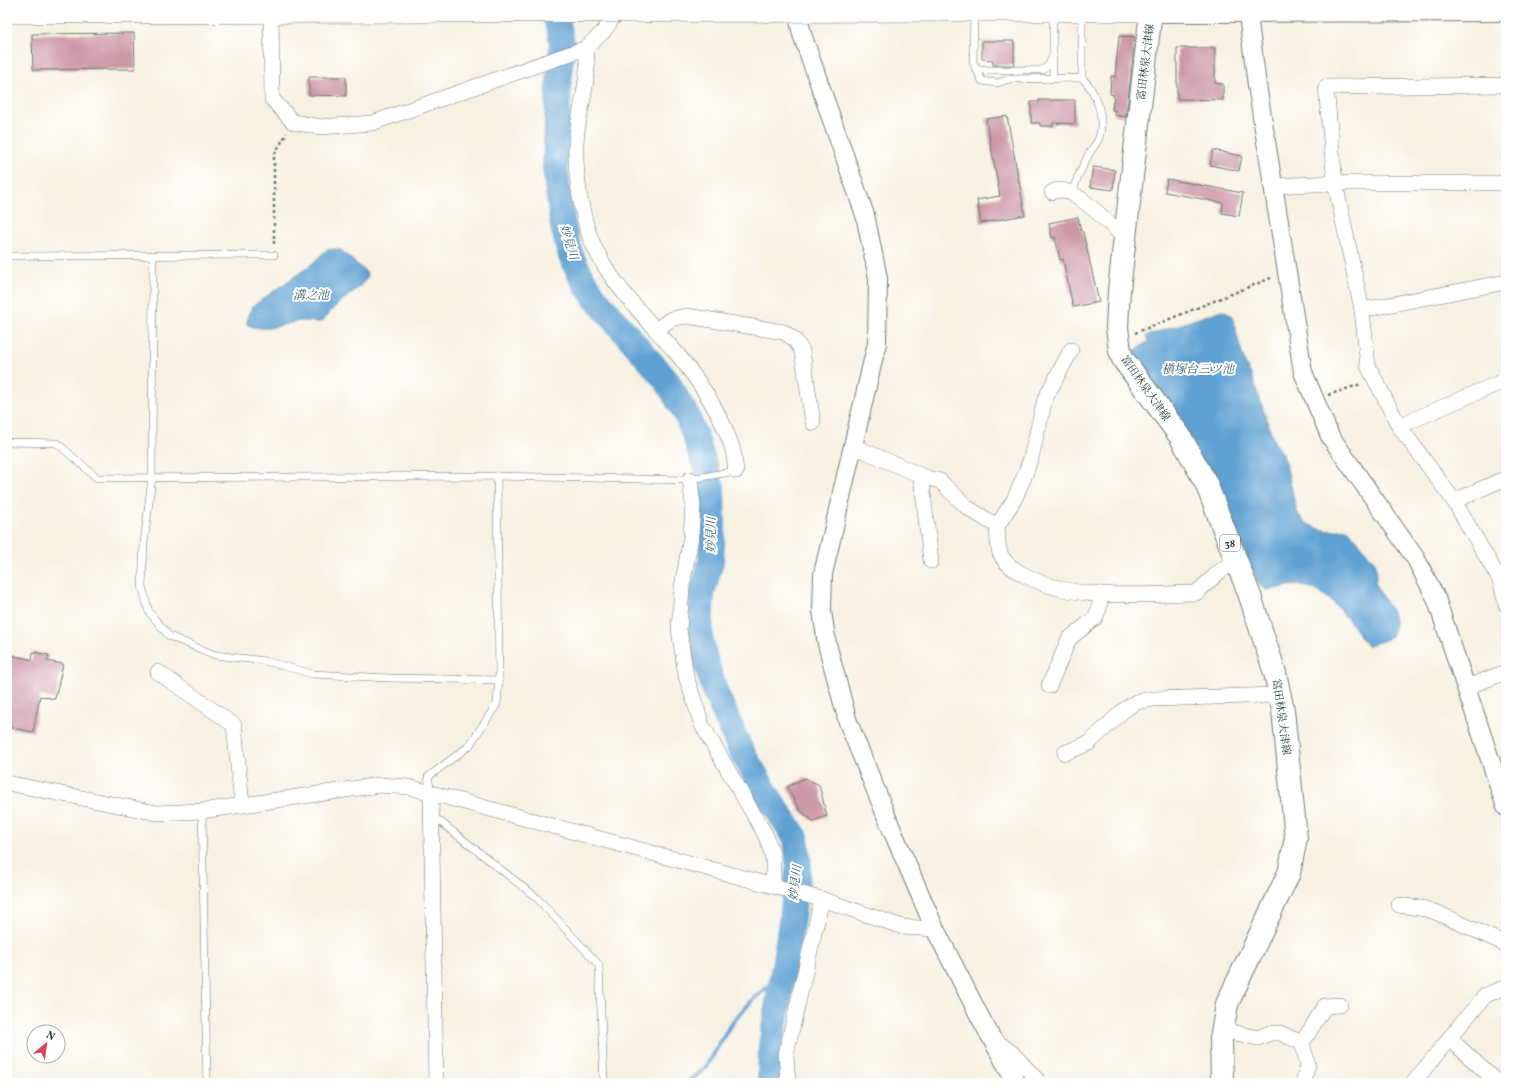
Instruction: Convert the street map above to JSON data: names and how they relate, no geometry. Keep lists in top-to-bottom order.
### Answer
{
  "streets": {
    "main road": ["富田林泉大津線", "38"]
  },
  "water": ["妙見川", "溝之池", "槇塚台三ツ池"],
  "north": "top right"
}
